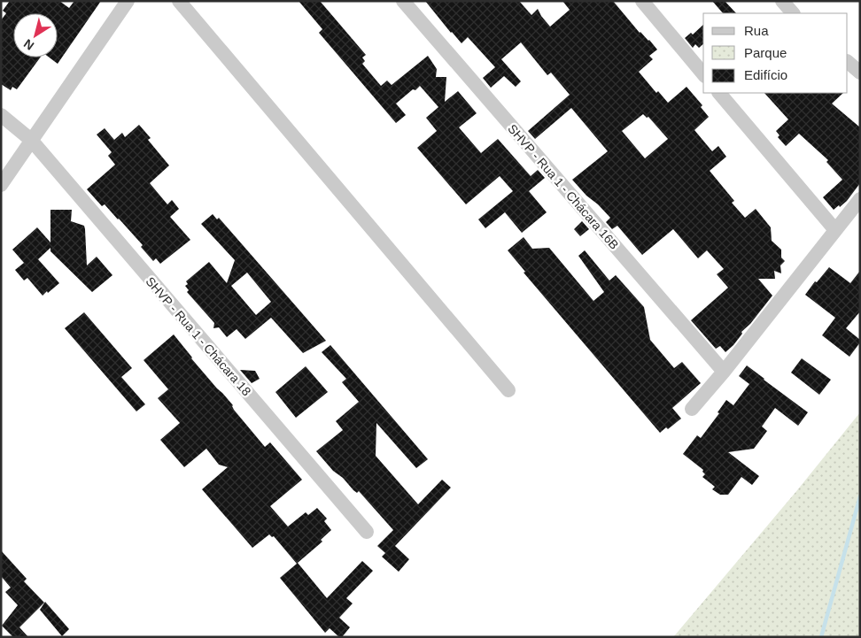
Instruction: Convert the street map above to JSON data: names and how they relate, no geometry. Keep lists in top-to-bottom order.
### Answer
{
  "streets": {
    "street": ["SHVP - Rua 1 - Chácara 16B", "SHVP - Rua 1 - Chácara 18"]
  },
  "legend": ["Rua", "Parque", "Edifício"],
  "north": "bottom left"
}
